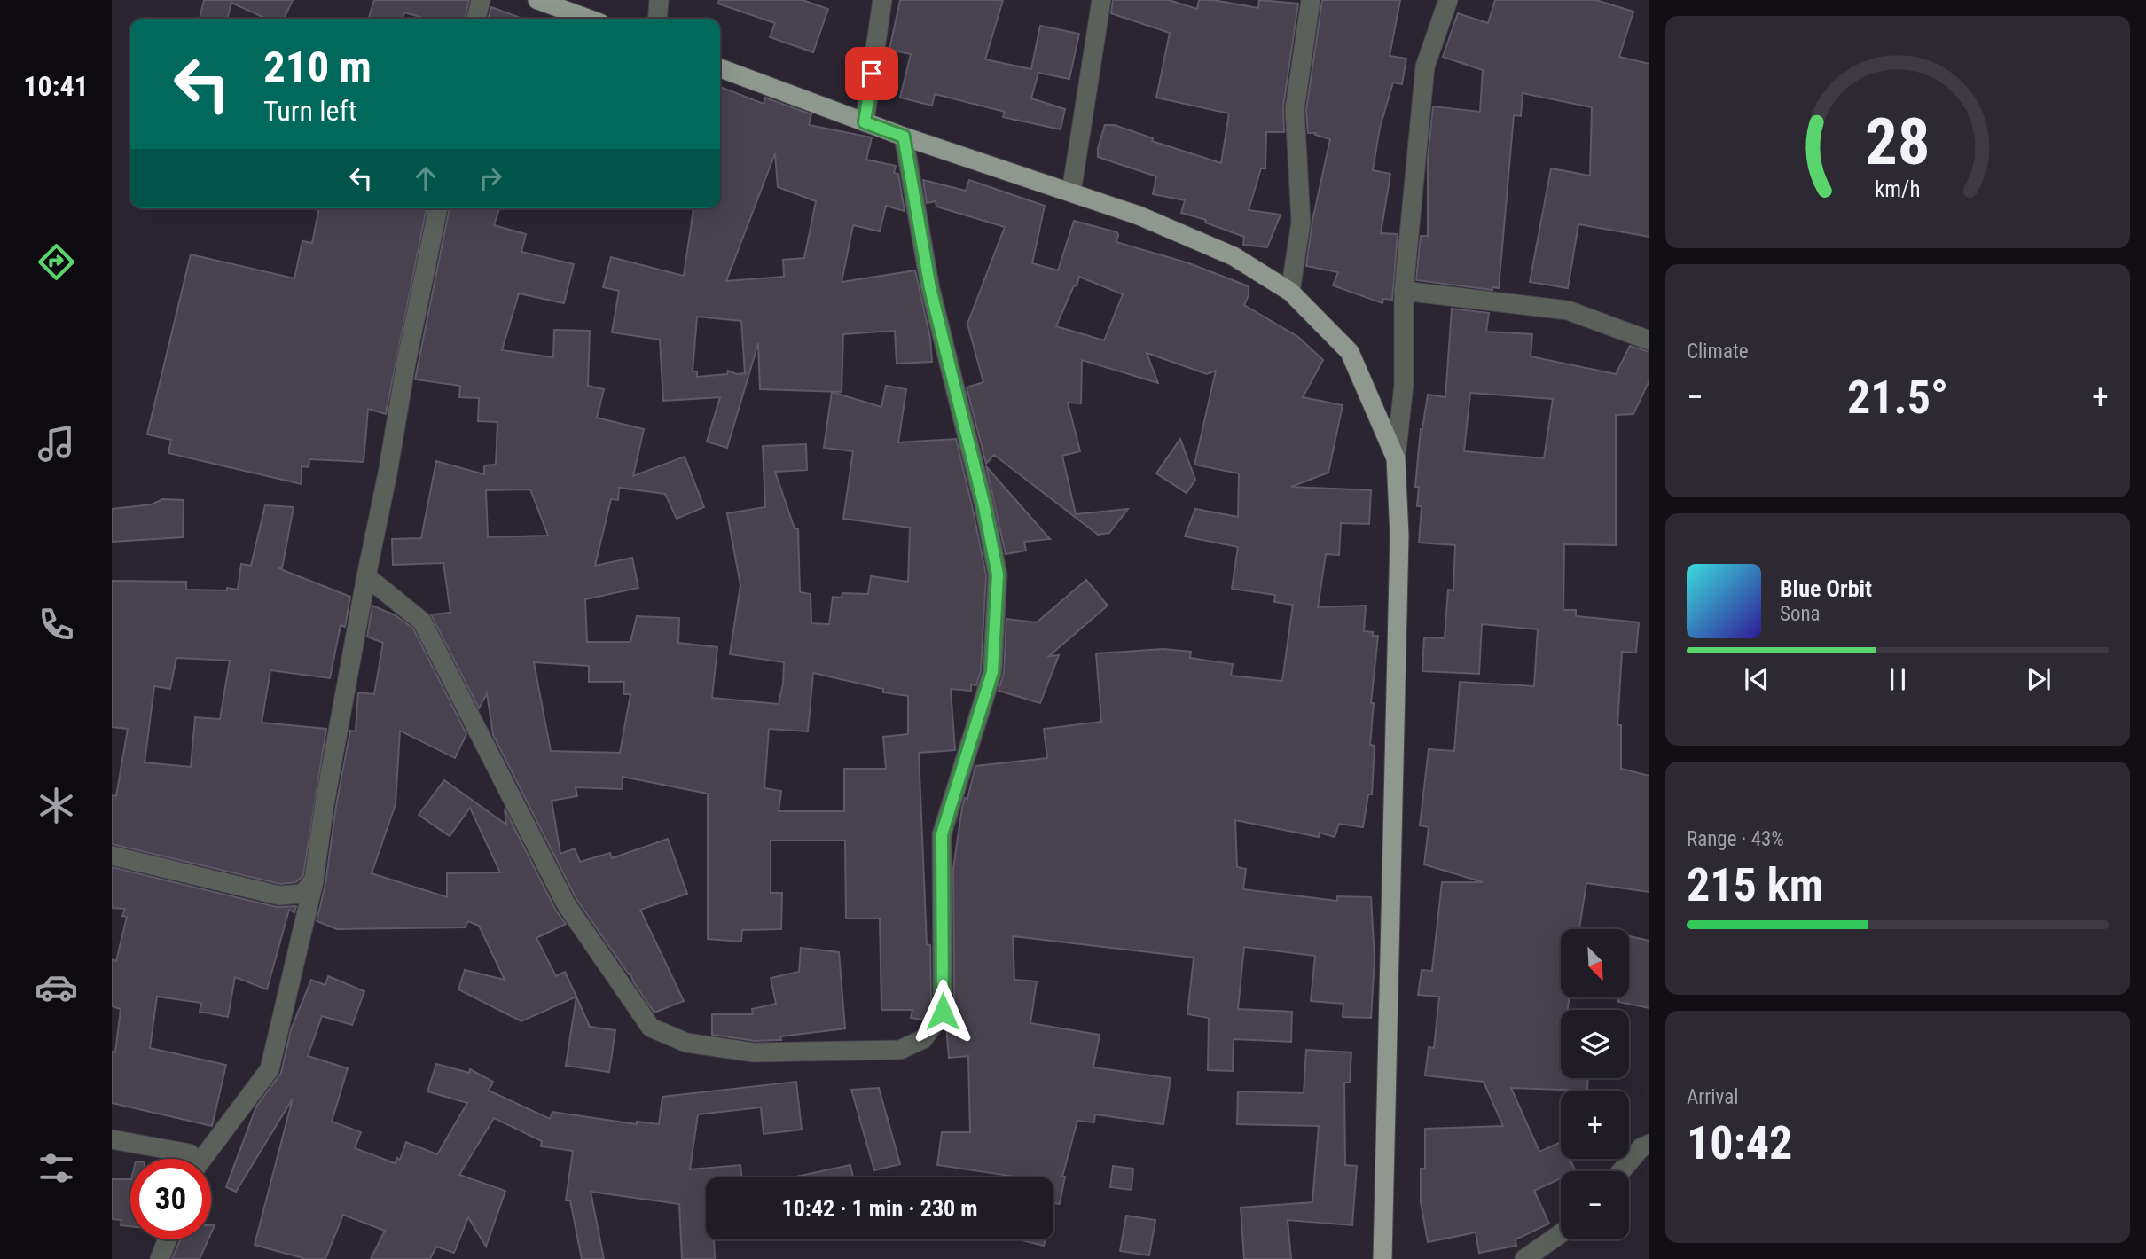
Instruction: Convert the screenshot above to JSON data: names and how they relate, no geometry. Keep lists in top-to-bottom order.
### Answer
{
  "north": "bottom right",
  "page": {
    "tabs": "10:41",
    "turn": ["210 m", "Turn left"],
    "tile": [
      "Climate",
      ["Range · 43%", "215 km"],
      ["Arrival", "10:42"]
    ],
    "heat": ["−", "21.5°", "+"],
    "song": ["Blue Orbit", "Sona"],
    "map_buttons": ["+", "−"],
    "limit": "30",
    "trip": "10:42 · 1 min · 230 m",
    "gauge": ["28", "km/h"]
  }
}
